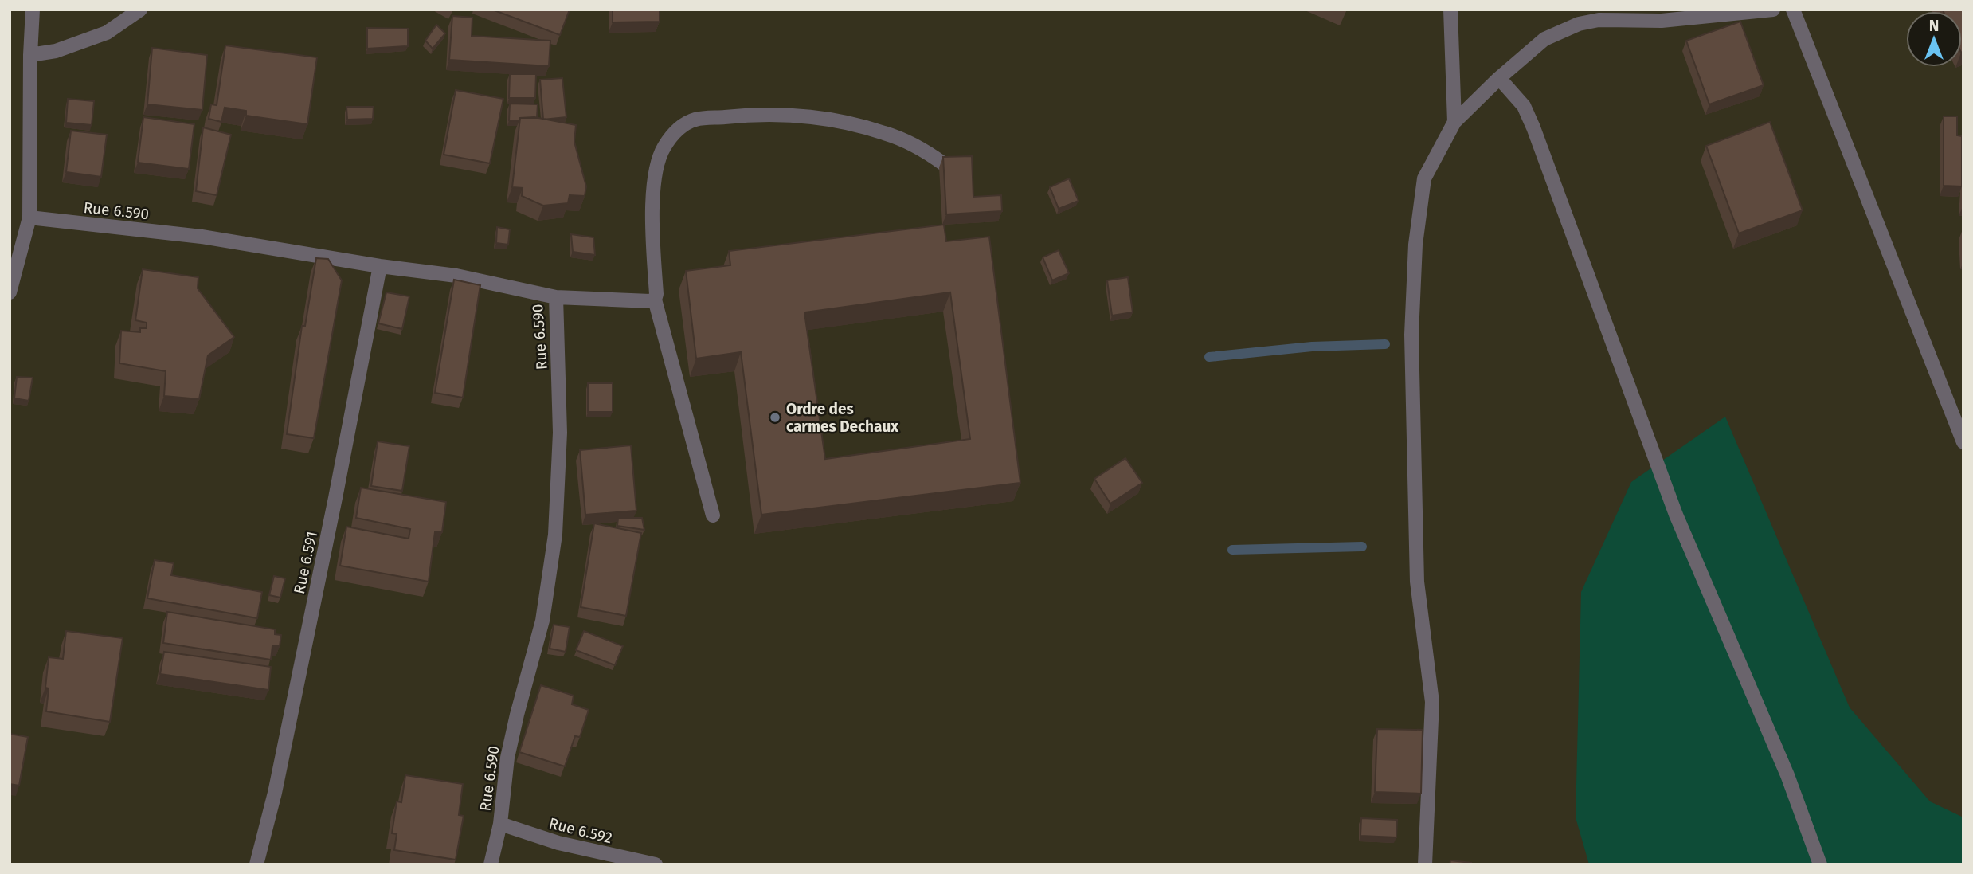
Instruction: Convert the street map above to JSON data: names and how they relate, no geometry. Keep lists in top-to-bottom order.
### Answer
{
  "streets": {
    "street": ["Rue 6.590", "Rue 6.591", "Rue 6.592"]
  },
  "crossings": [
    ["Rue 6.590", "Rue 6.591"],
    ["Rue 6.590", "Rue 6.592"]
  ],
  "places": ["Ordre des carmes Dechaux"],
  "north": "top"
}
